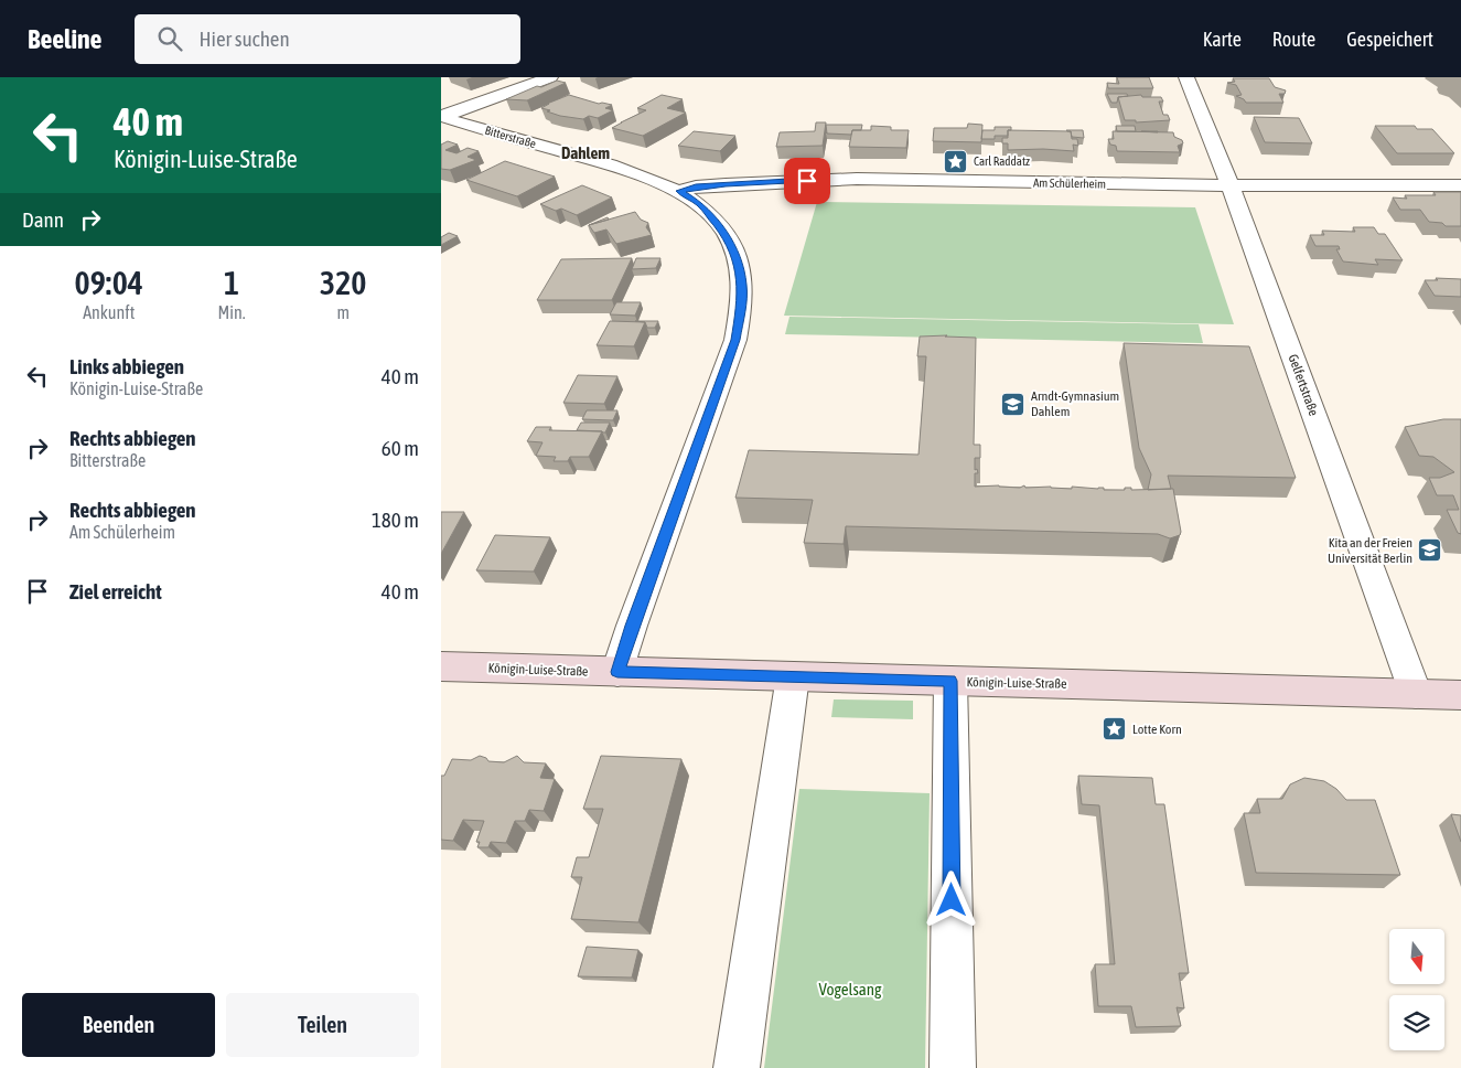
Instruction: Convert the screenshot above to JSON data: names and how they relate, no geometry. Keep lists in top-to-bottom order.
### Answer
{
  "streets": {
    "main road": ["Königin-Luise-Straße"],
    "street": ["Bitterstraße", "Am Schülerheim", "Gelfertstraße"]
  },
  "crossings": [
    ["Bitterstraße", "Am Schülerheim"],
    ["Bitterstraße", "Königin-Luise-Straße"],
    ["Am Schülerheim", "Gelfertstraße"],
    ["Gelfertstraße", "Königin-Luise-Straße"]
  ],
  "districts": ["Dahlem"],
  "parks": ["Vogelsang"],
  "places": {
    "place": ["Carl Raddatz", "Lotte Korn"],
    "school or university": ["Arndt-Gymnasium Dahlem", "Kita an der Freien Universität Berlin"]
  },
  "north": "bottom",
  "page": {
    "header": "Beeline",
    "search": "Hier suchen",
    "nav": ["Karte", "Route", "Gespeichert"],
    "turn": ["40 m", "Königin-Luise-Straße"],
    "then": "Dann",
    "eta": [
      "09:04",
      "Ankunft",
      "1",
      "Min.",
      "320",
      "m"
    ],
    "list": [
      {
        "name": "Links abbiegen",
        "note": "Königin-Luise-Straße",
        "value": "40 m"
      },
      {
        "name": "Rechts abbiegen",
        "note": "Bitterstraße",
        "value": "60 m"
      },
      {
        "name": "Rechts abbiegen",
        "note": "Am Schülerheim",
        "value": "180 m"
      },
      {
        "name": "Ziel erreicht",
        "value": "40 m"
      }
    ],
    "buttons": ["Beenden", "Teilen"]
  }
}
